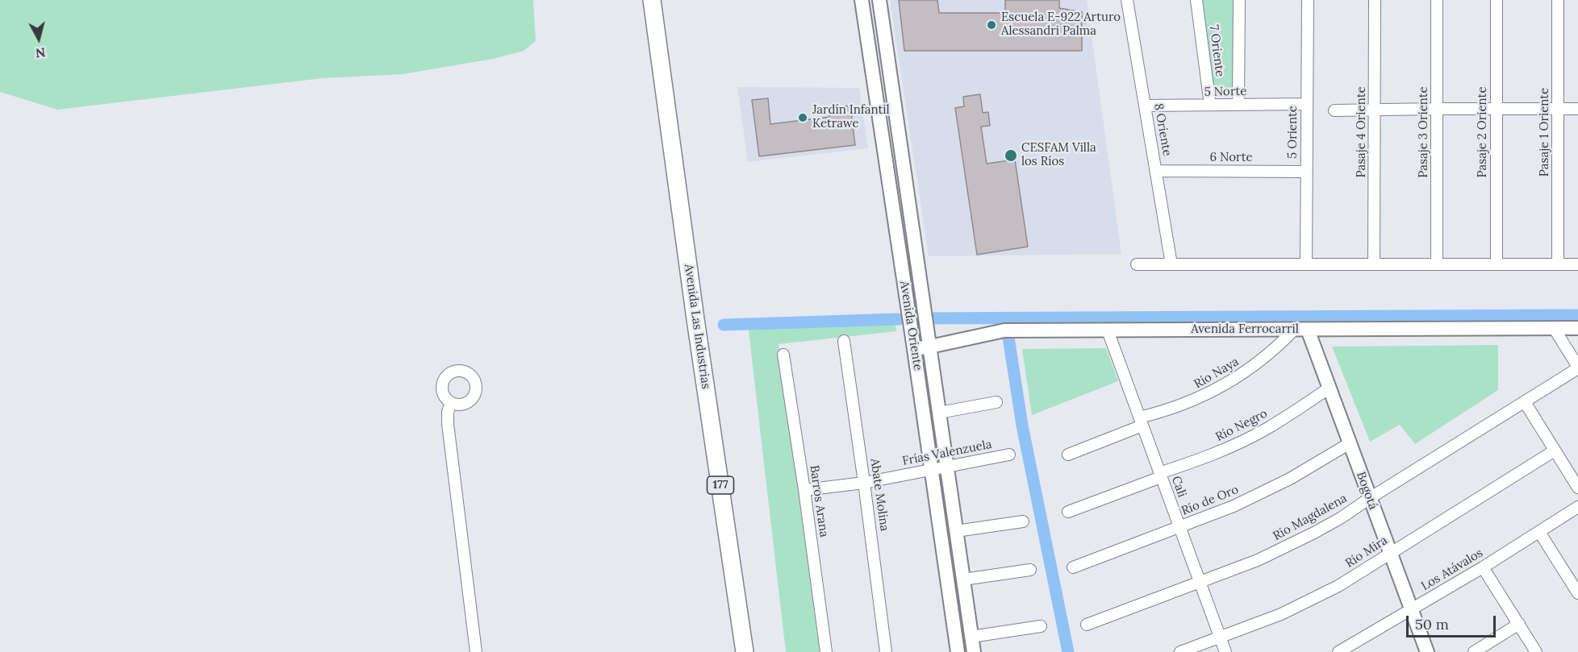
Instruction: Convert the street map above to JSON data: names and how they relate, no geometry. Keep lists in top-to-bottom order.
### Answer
{
  "streets": {
    "main road": ["Avenida Las Industrias", "177"],
    "street": [
      "7 Oriente",
      "5 Norte",
      "8 Oriente",
      "5 Oriente",
      "Pasaje 4 Oriente",
      "Pasaje 3 Oriente",
      "Pasaje 2 Oriente",
      "Pasaje 1 Oriente",
      "6 Norte",
      "Avenida Oriente",
      "Avenida Ferrocarril",
      "Río Naya",
      "Río Negro",
      "Frías Valenzuela",
      "Cali",
      "Bogotá",
      "Abate Molina",
      "Río de Oro",
      "Barros Arana",
      "Río Magdalena",
      "Río Mira",
      "Los Atávalos"
    ]
  },
  "crossings": [
    ["7 Oriente", "5 Norte"],
    ["5 Norte", "8 Oriente"],
    ["5 Norte", "5 Oriente"],
    ["8 Oriente", "6 Norte"],
    ["5 Oriente", "6 Norte"],
    ["Avenida Oriente", "Avenida Ferrocarril"],
    ["Avenida Oriente", "Frías Valenzuela"],
    ["Avenida Ferrocarril", "Río Naya"],
    ["Avenida Ferrocarril", "Cali"],
    ["Avenida Ferrocarril", "Bogotá"],
    ["Río Naya", "Cali"],
    ["Río Naya", "Bogotá"],
    ["Río Negro", "Cali"],
    ["Río Negro", "Bogotá"],
    ["Frías Valenzuela", "Abate Molina"],
    ["Frías Valenzuela", "Barros Arana"],
    ["Cali", "Río de Oro"],
    ["Cali", "Río Magdalena"],
    ["Cali", "Río Mira"],
    ["Bogotá", "Río de Oro"],
    ["Bogotá", "Río Magdalena"],
    ["Bogotá", "Río Mira"],
    ["Bogotá", "Los Atávalos"]
  ],
  "places": ["Escuela E-922 Arturo Alessandri Palma", "Jardín Infantil Ketrawe", "CESFAM Villa los Ríos"],
  "scale_bar": "50 m",
  "north": "bottom"
}
